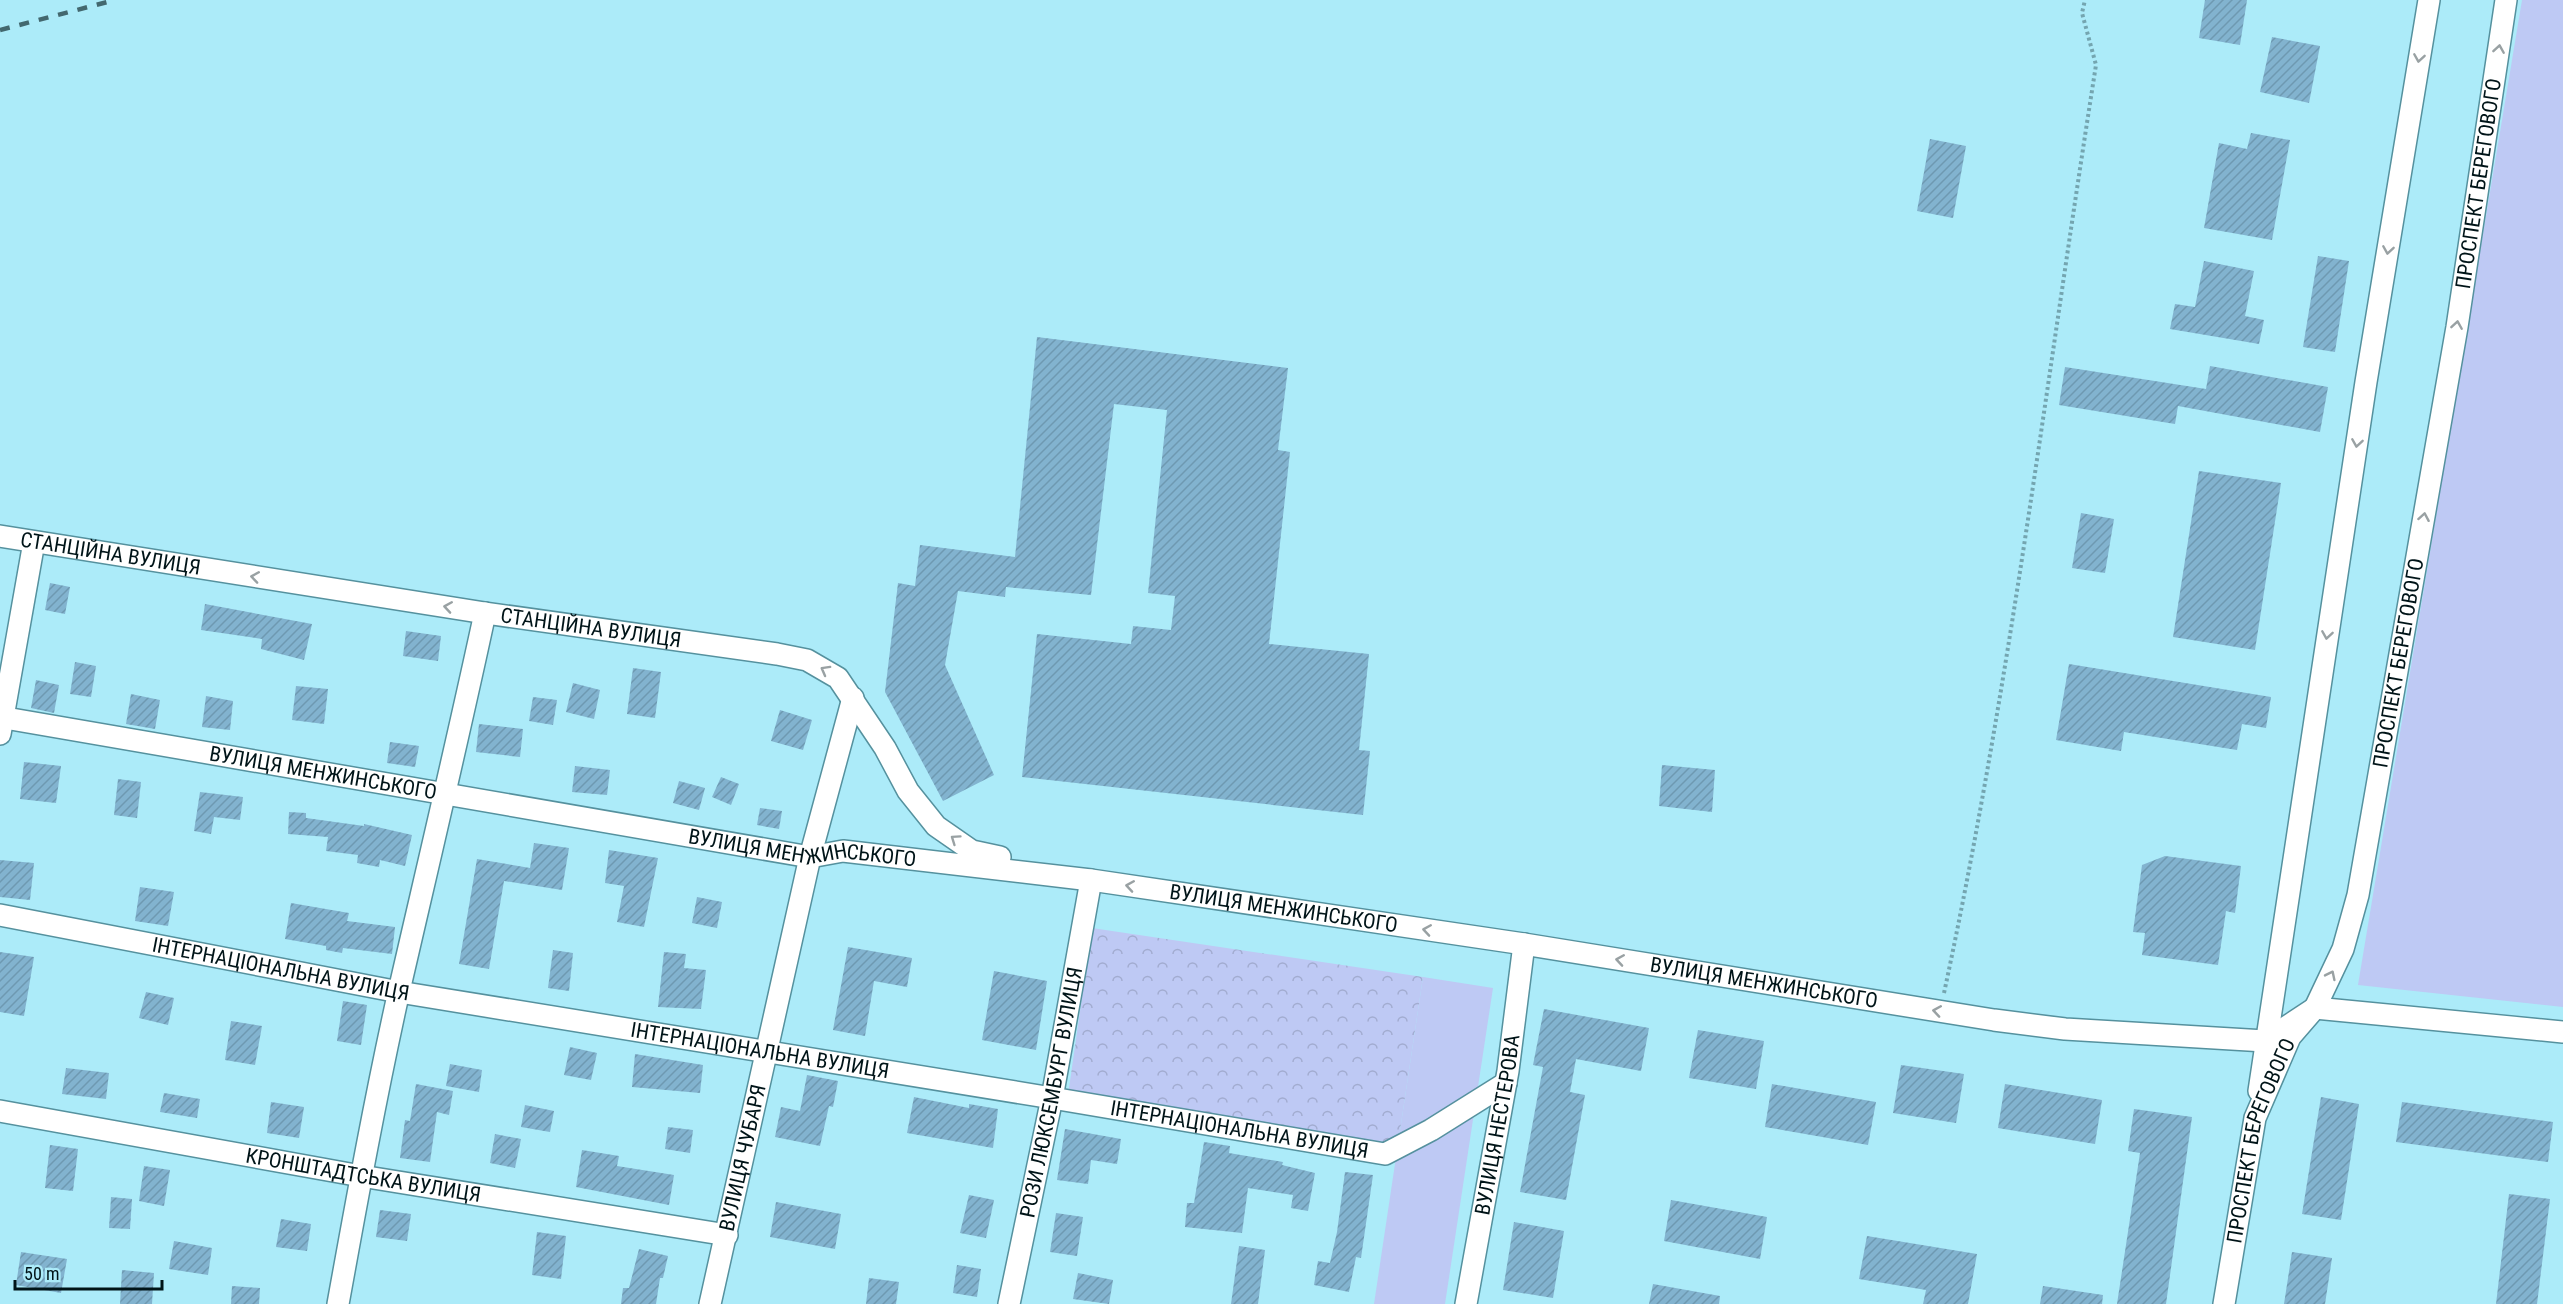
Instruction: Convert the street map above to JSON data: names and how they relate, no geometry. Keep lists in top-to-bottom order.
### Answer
{
  "streets": {
    "street": [
      "ПРОСПЕКТ БЕРЕГОВОГО",
      "СТАНЦІЙНА ВУЛИЦЯ",
      "ВУЛИЦЯ МЕНЖИНСЬКОГО",
      "ІНТЕРНАЦІОНАЛЬНА ВУЛИЦЯ",
      "РОЗИ ЛЮКСЕМБУРГ ВУЛИЦЯ",
      "ВУЛИЦЯ НЕСТЕРОВА",
      "ВУЛИЦЯ ЧУБАРЯ",
      "КРОНШТАДТСЬКА ВУЛИЦЯ"
    ]
  },
  "crossings": [
    ["ПРОСПЕКТ БЕРЕГОВОГО", "ВУЛИЦЯ МЕНЖИНСЬКОГО"],
    ["СТАНЦІЙНА ВУЛИЦЯ", "ВУЛИЦЯ МЕНЖИНСЬКОГО"],
    ["СТАНЦІЙНА ВУЛИЦЯ", "РОЗИ ЛЮКСЕМБУРГ ВУЛИЦЯ"],
    ["СТАНЦІЙНА ВУЛИЦЯ", "ВУЛИЦЯ ЧУБАРЯ"],
    ["ВУЛИЦЯ МЕНЖИНСЬКОГО", "РОЗИ ЛЮКСЕМБУРГ ВУЛИЦЯ"],
    ["ВУЛИЦЯ МЕНЖИНСЬКОГО", "ВУЛИЦЯ НЕСТЕРОВА"],
    ["ВУЛИЦЯ МЕНЖИНСЬКОГО", "ВУЛИЦЯ ЧУБАРЯ"],
    ["ІНТЕРНАЦІОНАЛЬНА ВУЛИЦЯ", "РОЗИ ЛЮКСЕМБУРГ ВУЛИЦЯ"],
    ["ІНТЕРНАЦІОНАЛЬНА ВУЛИЦЯ", "ВУЛИЦЯ НЕСТЕРОВА"],
    ["ІНТЕРНАЦІОНАЛЬНА ВУЛИЦЯ", "ВУЛИЦЯ ЧУБАРЯ"],
    ["ВУЛИЦЯ ЧУБАРЯ", "КРОНШТАДТСЬКА ВУЛИЦЯ"]
  ],
  "one_way": ["СТАНЦІЙНА ВУЛИЦЯ", "ВУЛИЦЯ МЕНЖИНСЬКОГО"],
  "scale_bar": "50 m"
}
